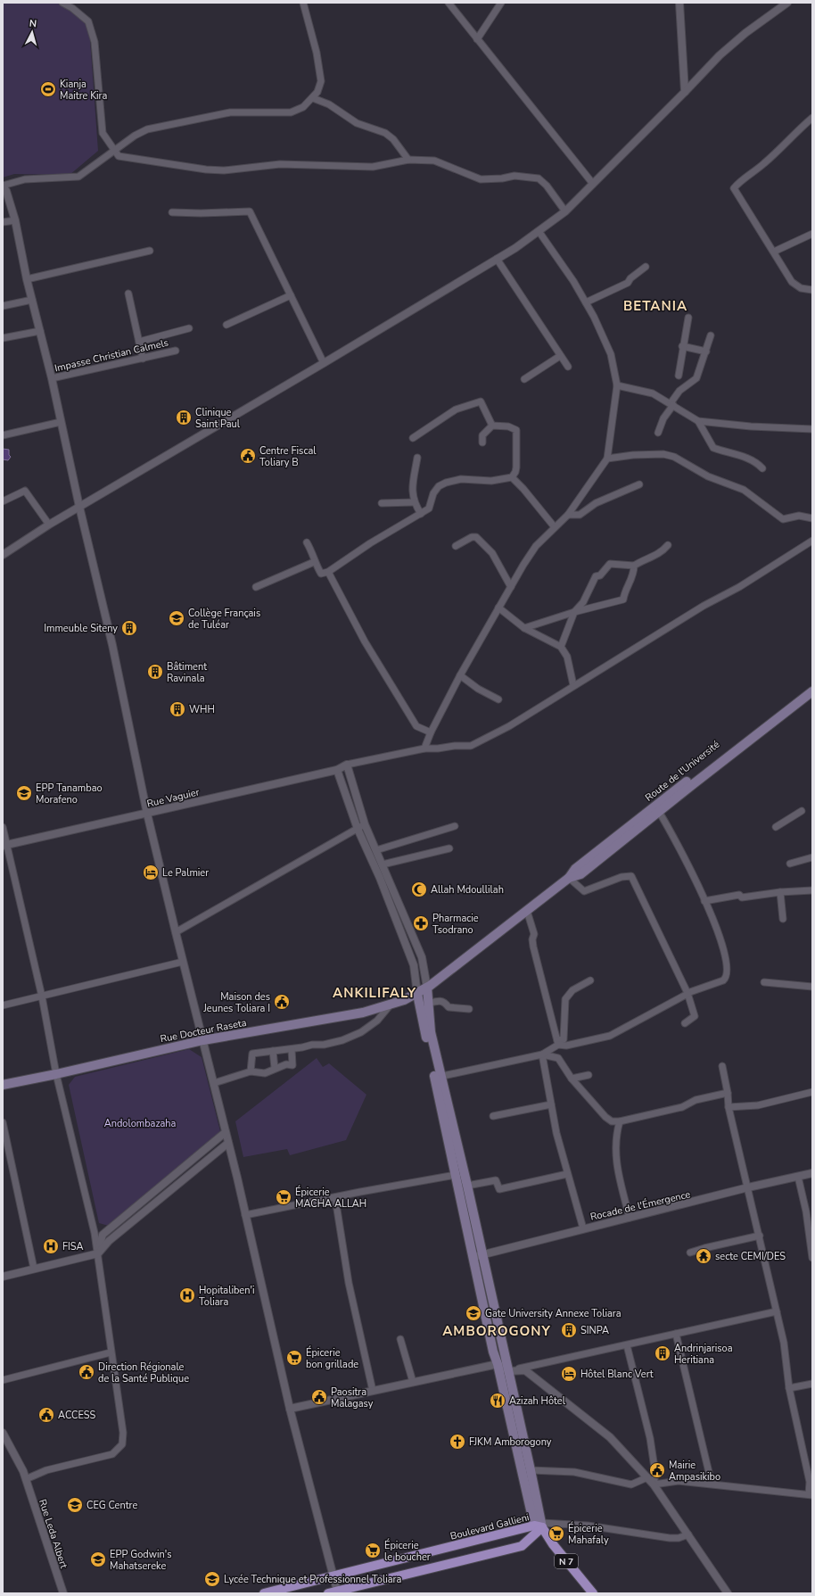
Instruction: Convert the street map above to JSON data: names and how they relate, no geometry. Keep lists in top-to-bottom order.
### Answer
{
  "streets": {
    "main road": [
      "Route de l'Université",
      "Rue Docteur Raseta",
      "Boulevard Gallieni",
      "N 7"
    ],
    "street": [
      "Impasse Christian Calmels",
      "Rue Vaguier",
      "Rocade de l'Émergence",
      "Rue Leda Albert"
    ]
  },
  "crossings": [
    ["Route de l'Université", "Rue Docteur Raseta"],
    ["Boulevard Gallieni", "N 7"]
  ],
  "districts": ["BETANIA", "ANKILIFALY", "AMBOROGONY"],
  "parks": ["Andolombazaha"],
  "places": {
    "sports": ["Kianja Maitre Kira"],
    "building": [
      "Clinique Saint Paul",
      "Immeuble Siteny",
      "Bâtiment Ravinala",
      "WHH",
      "SINPA",
      "Andrinjarisoa Heritiana"
    ],
    "public building": [
      "Centre Fiscal Toliary B",
      "Maison des Jeunes Toliara I",
      "Direction Régionale de la Santé Publique",
      "Paositra Malagasy",
      "ACCESS",
      "Mairie Ampasikibo"
    ],
    "school or university": [
      "Collège Français de Tuléar",
      "EPP Tanambao Morafeno",
      "Gate University Annexe Toliara",
      "CEG Centre",
      "EPP Godwin's Mahatsereke",
      "Lycée Technique et Professionnel Toliara"
    ],
    "hotel": ["Le Palmier", "Hôtel Blanc Vert"],
    "mosque": ["Allah Mdoullilah"],
    "pharmacy": ["Pharmacie Tsodrano"],
    "supermarket": [
      "Épicerie MACHA ALLAH",
      "Épicerie bon grillade",
      "Épicerie Mahafaly",
      "Épicerie le boucher"
    ],
    "hospital": ["FISA", "Hopitaliben'i Toliara"],
    "temple": ["secte CEMI/DES"],
    "restaurant": ["Azizah Hôtel"],
    "church": ["FJKM Amborogony"]
  },
  "north": "top"
}
